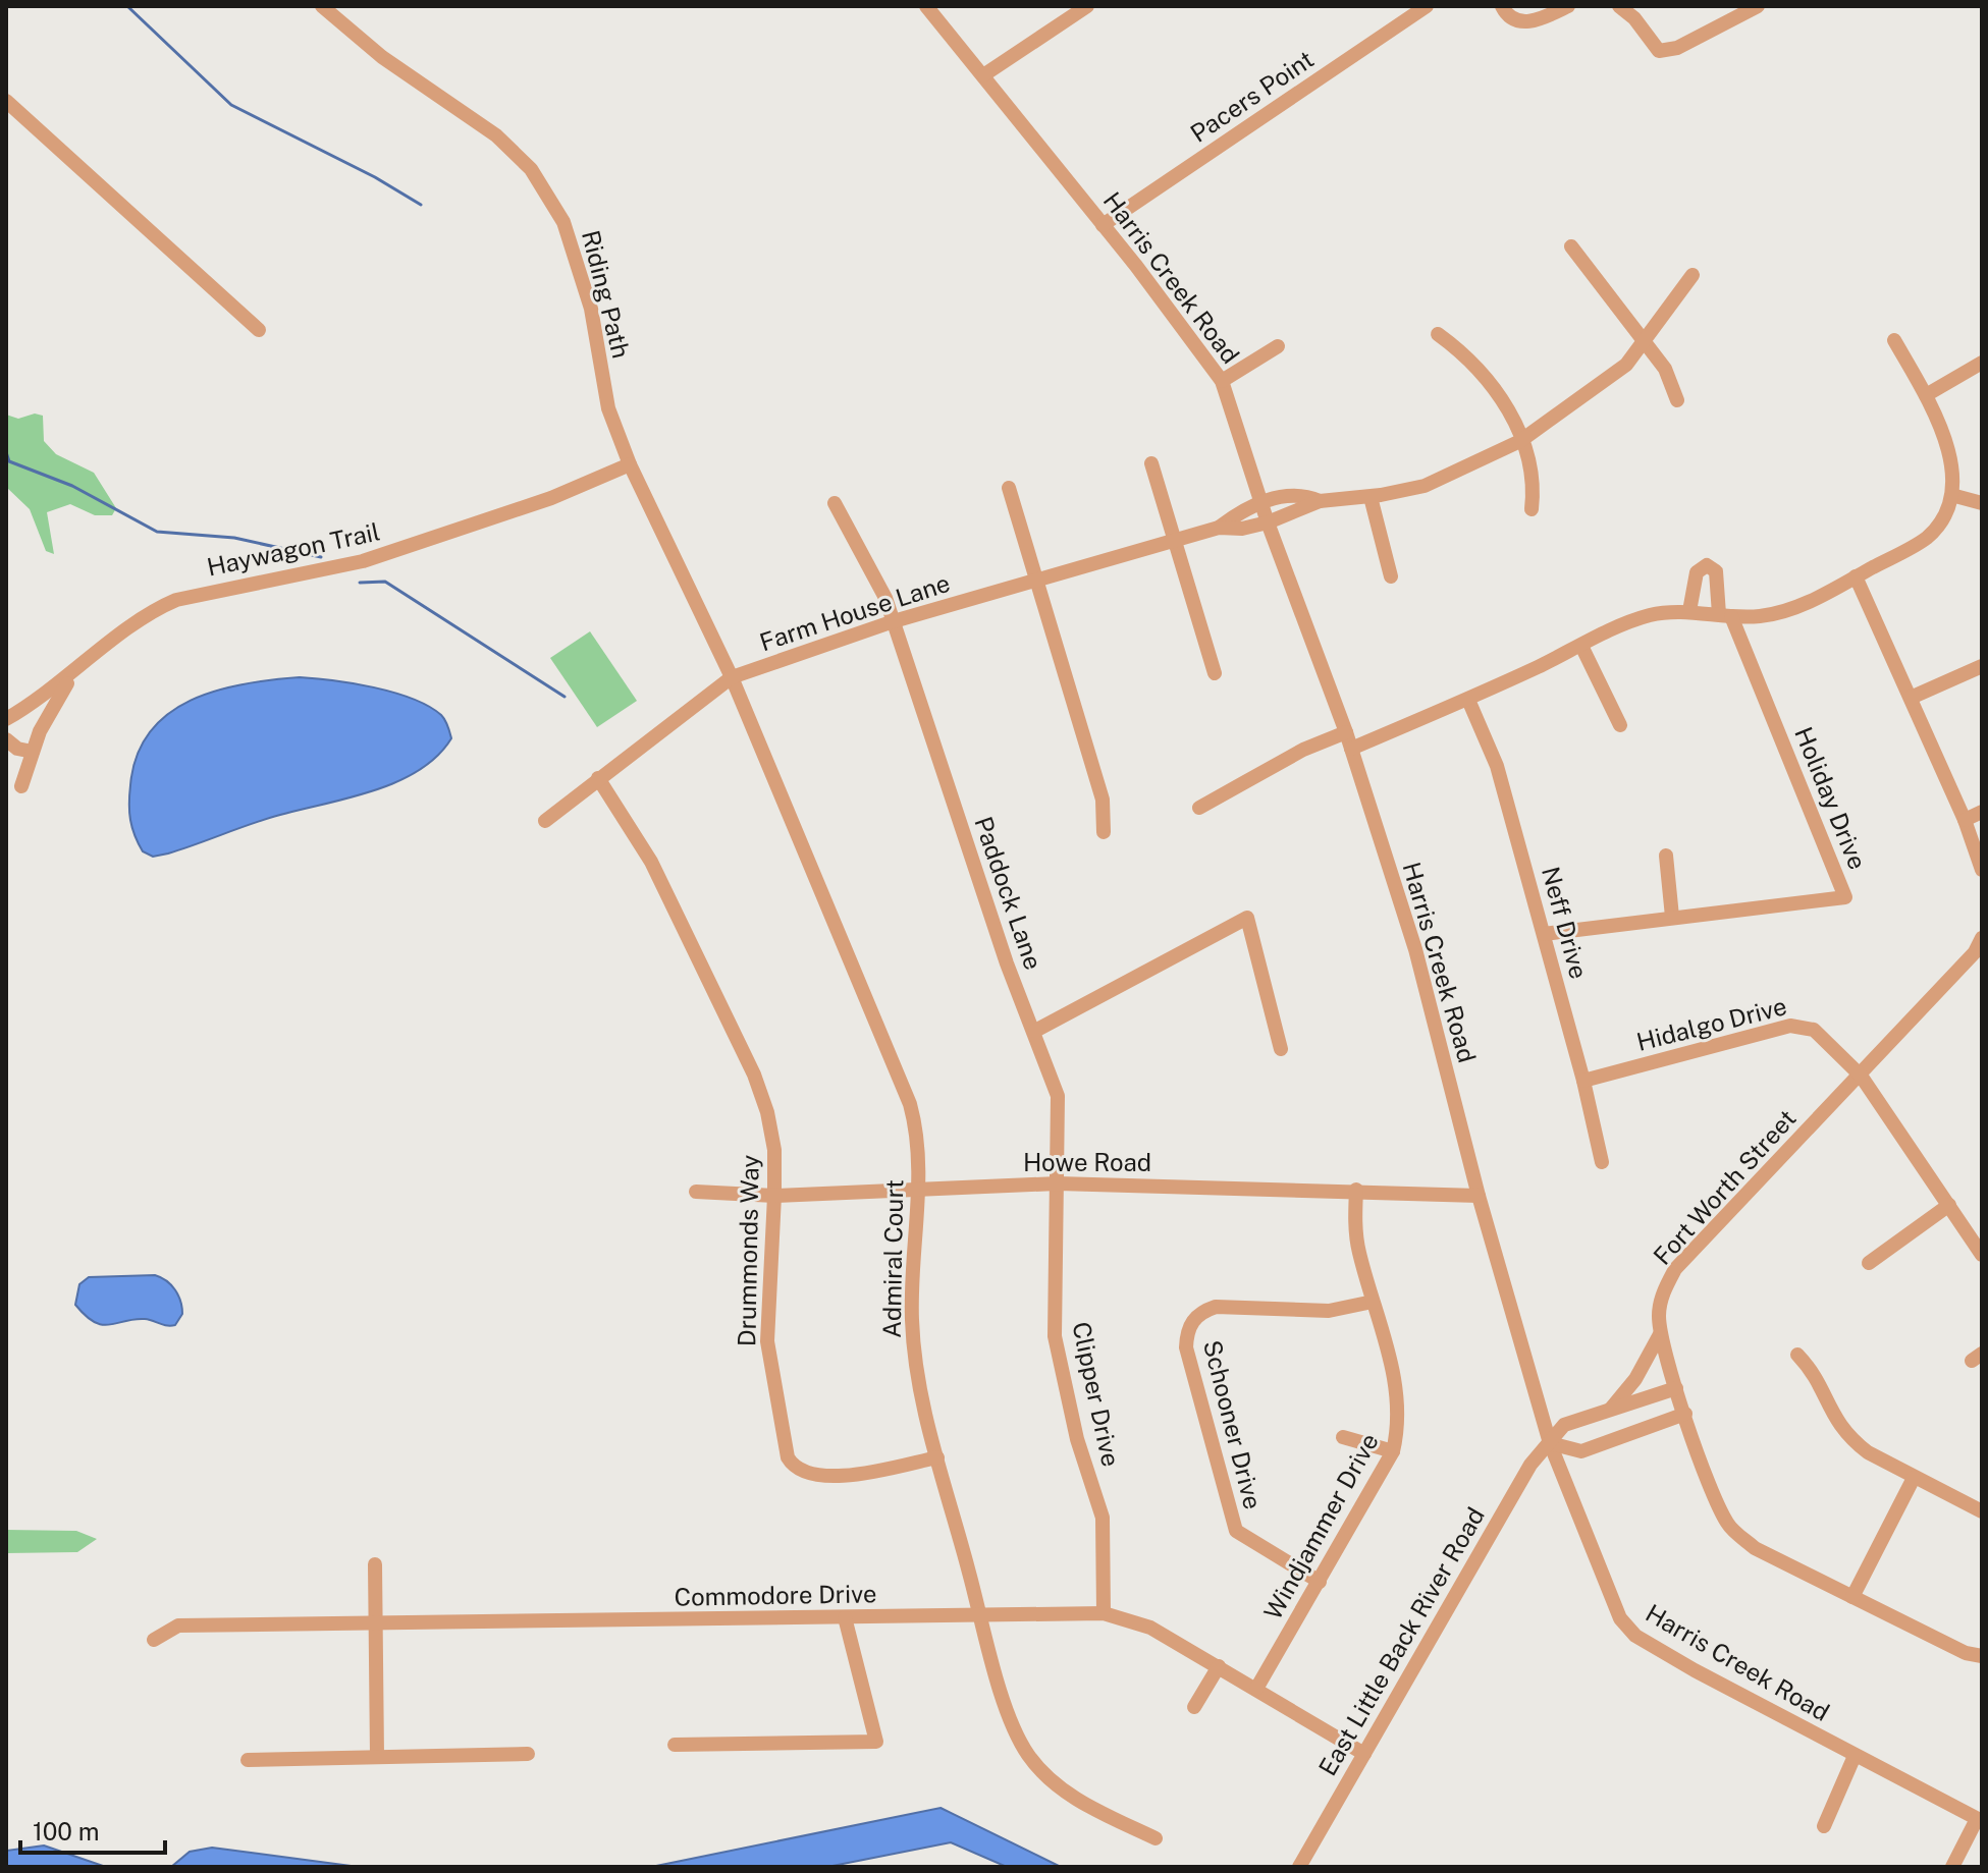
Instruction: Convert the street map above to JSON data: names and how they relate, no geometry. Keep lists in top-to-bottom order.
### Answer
{
  "streets": {
    "street": [
      "Pacers Point",
      "Harris Creek Road",
      "Riding Path",
      "Haywagon Trail",
      "Farm House Lane",
      "Holiday Drive",
      "Paddock Lane",
      "Neff Drive",
      "Hidalgo Drive",
      "Howe Road",
      "Fort Worth Street",
      "Drummonds Way",
      "Admiral Court",
      "Clipper Drive",
      "Schooner Drive",
      "Windjammer Drive",
      "Commodore Drive",
      "East Little Back River Road"
    ]
  },
  "crossings": [
    ["Pacers Point", "Harris Creek Road"],
    ["Harris Creek Road", "Farm House Lane"],
    ["Harris Creek Road", "Howe Road"],
    ["Harris Creek Road", "East Little Back River Road"],
    ["Riding Path", "Haywagon Trail"],
    ["Riding Path", "Farm House Lane"],
    ["Riding Path", "Admiral Court"],
    ["Farm House Lane", "Paddock Lane"],
    ["Farm House Lane", "Drummonds Way"],
    ["Farm House Lane", "Admiral Court"],
    ["Holiday Drive", "Neff Drive"],
    ["Paddock Lane", "Howe Road"],
    ["Paddock Lane", "Clipper Drive"],
    ["Neff Drive", "Hidalgo Drive"],
    ["Hidalgo Drive", "Fort Worth Street"],
    ["Howe Road", "Drummonds Way"],
    ["Howe Road", "Admiral Court"],
    ["Howe Road", "Clipper Drive"],
    ["Howe Road", "Windjammer Drive"],
    ["Fort Worth Street", "East Little Back River Road"],
    ["Drummonds Way", "Admiral Court"],
    ["Admiral Court", "Commodore Drive"],
    ["Clipper Drive", "Commodore Drive"],
    ["Schooner Drive", "Windjammer Drive"],
    ["Windjammer Drive", "Commodore Drive"],
    ["Commodore Drive", "East Little Back River Road"]
  ],
  "scale_bar": "100 m"
}
